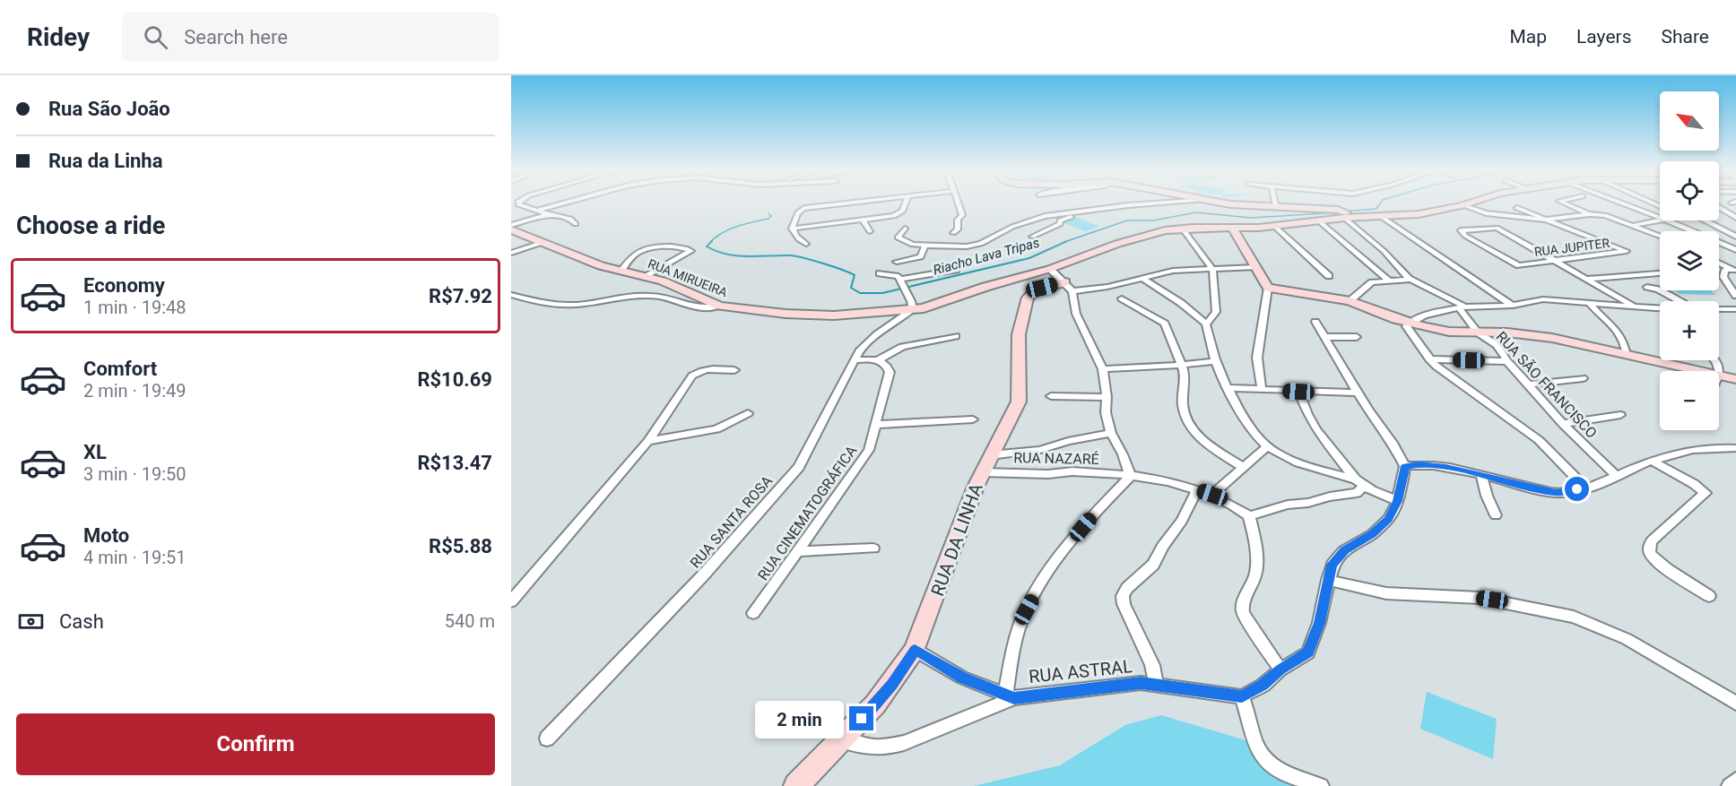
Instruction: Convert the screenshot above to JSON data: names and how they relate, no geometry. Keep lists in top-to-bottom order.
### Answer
{
  "streets": {
    "main road": ["RUA MIRUEIRA", "RUA DA LINHA"],
    "street": [
      "RUA JUPITER",
      "RUA SÃO FRANCISCO",
      "RUA NAZARÉ",
      "RUA CINEMATOGRÁFICA",
      "RUA SANTA ROSA",
      "RUA ASTRAL"
    ]
  },
  "crossings": [
    ["RUA MIRUEIRA", "RUA SANTA ROSA"],
    ["RUA NAZARÉ", "RUA DA LINHA"],
    ["RUA DA LINHA", "RUA ASTRAL"]
  ],
  "water": ["Riacho Lava Tripas"],
  "north": "top left",
  "page": {
    "header": "Ridey",
    "search": "Search here",
    "nav": ["Map", "Layers", "Share"],
    "banner": ["Rua São João", "Rua da Linha"],
    "map_buttons": ["+", "−"],
    "heading": "Choose a ride",
    "list": [
      {
        "name": "Economy",
        "note": "1 min · 19:48",
        "value": "R$7.92"
      },
      {
        "name": "Comfort",
        "note": "2 min · 19:49",
        "value": "R$10.69"
      },
      {
        "name": "XL",
        "note": "3 min · 19:50",
        "value": "R$13.47"
      },
      {
        "name": "Moto",
        "note": "4 min · 19:51",
        "value": "R$5.88"
      }
    ],
    "pay": ["Cash", "540 m"],
    "bubble": "2 min",
    "buttons": "Confirm"
  }
}
